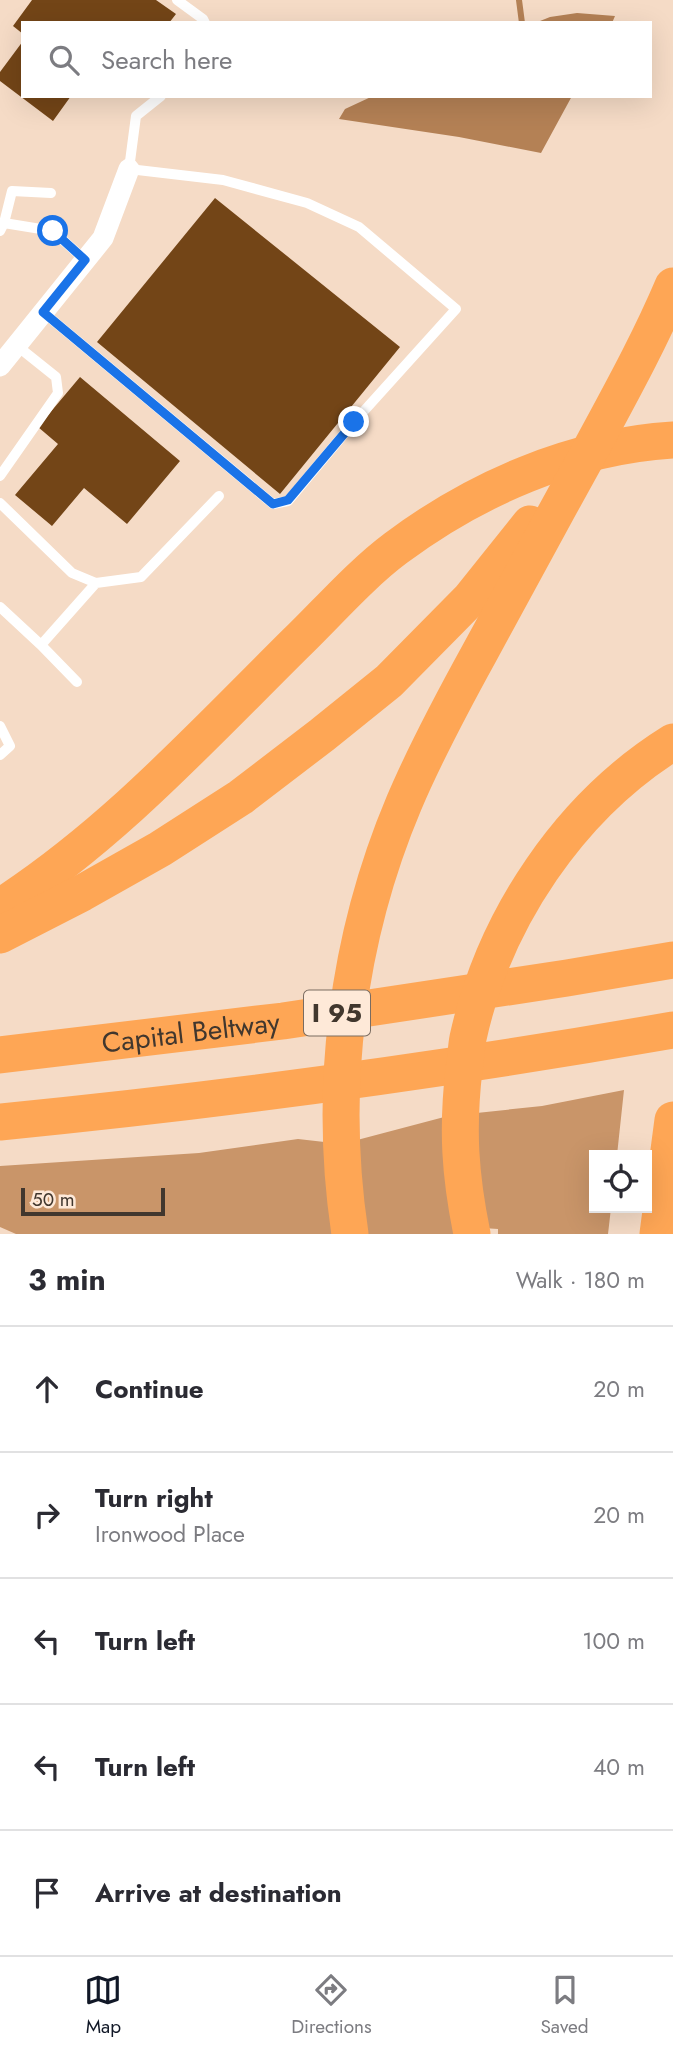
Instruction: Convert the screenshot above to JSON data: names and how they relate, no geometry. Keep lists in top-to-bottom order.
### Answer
{
  "streets": {
    "highway": ["I 95", "Capital Beltway"]
  },
  "scale_bar": "50 m",
  "page": {
    "search": "Search here",
    "scale": "50 m",
    "heading": ["3 min", "Walk · 180 m"],
    "list": [
      ["Continue", "20 m"],
      ["Turn right", "Ironwood Place", "20 m"],
      ["Turn left", "100 m"],
      ["Turn left", "40 m"],
      "Arrive at destination"
    ],
    "nav": ["Map", "Directions", "Saved"]
  }
}
